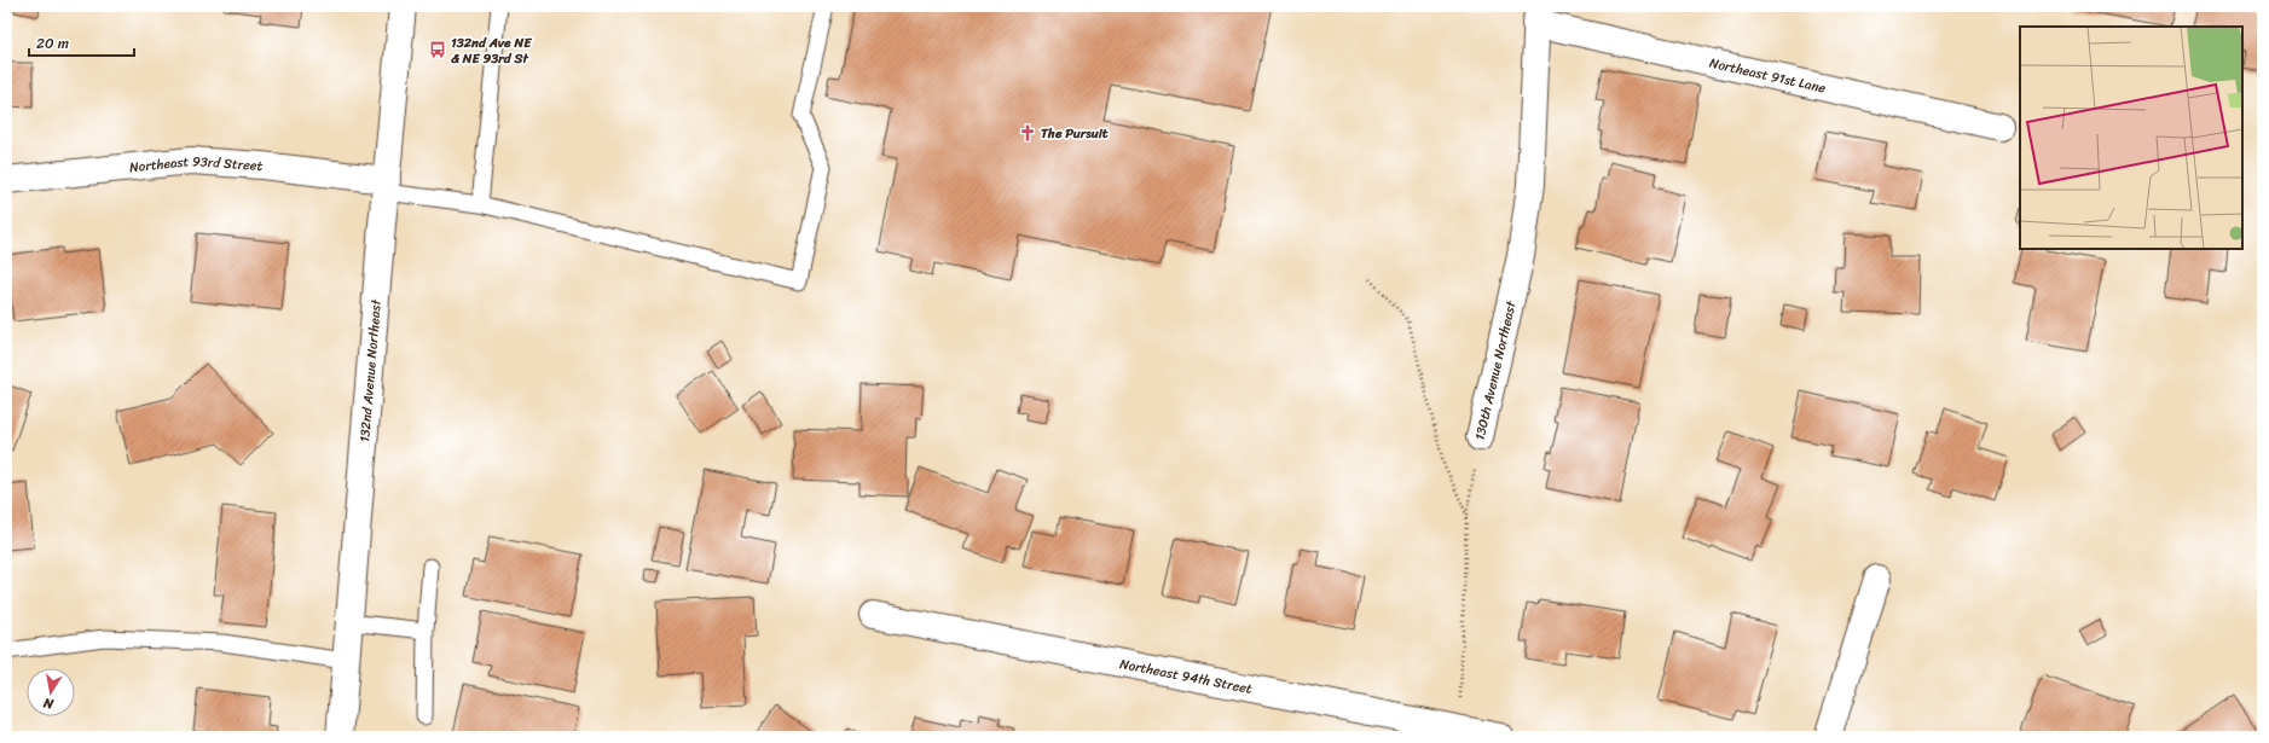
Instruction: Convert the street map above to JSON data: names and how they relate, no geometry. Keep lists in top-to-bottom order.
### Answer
{
  "streets": {
    "street": [
      "Northeast 91st Lane",
      "Northeast 93rd Street",
      "132nd Avenue Northeast",
      "130th Avenue Northeast",
      "Northeast 94th Street"
    ]
  },
  "crossings": [
    ["Northeast 91st Lane", "130th Avenue Northeast"],
    ["Northeast 93rd Street", "132nd Avenue Northeast"],
    ["130th Avenue Northeast", "Northeast 94th Street"]
  ],
  "places": {
    "bus stop": ["132nd Ave NE & NE 93rd St"],
    "church": ["The Pursuit"]
  },
  "scale_bar": "20 m",
  "north": "bottom"
}
